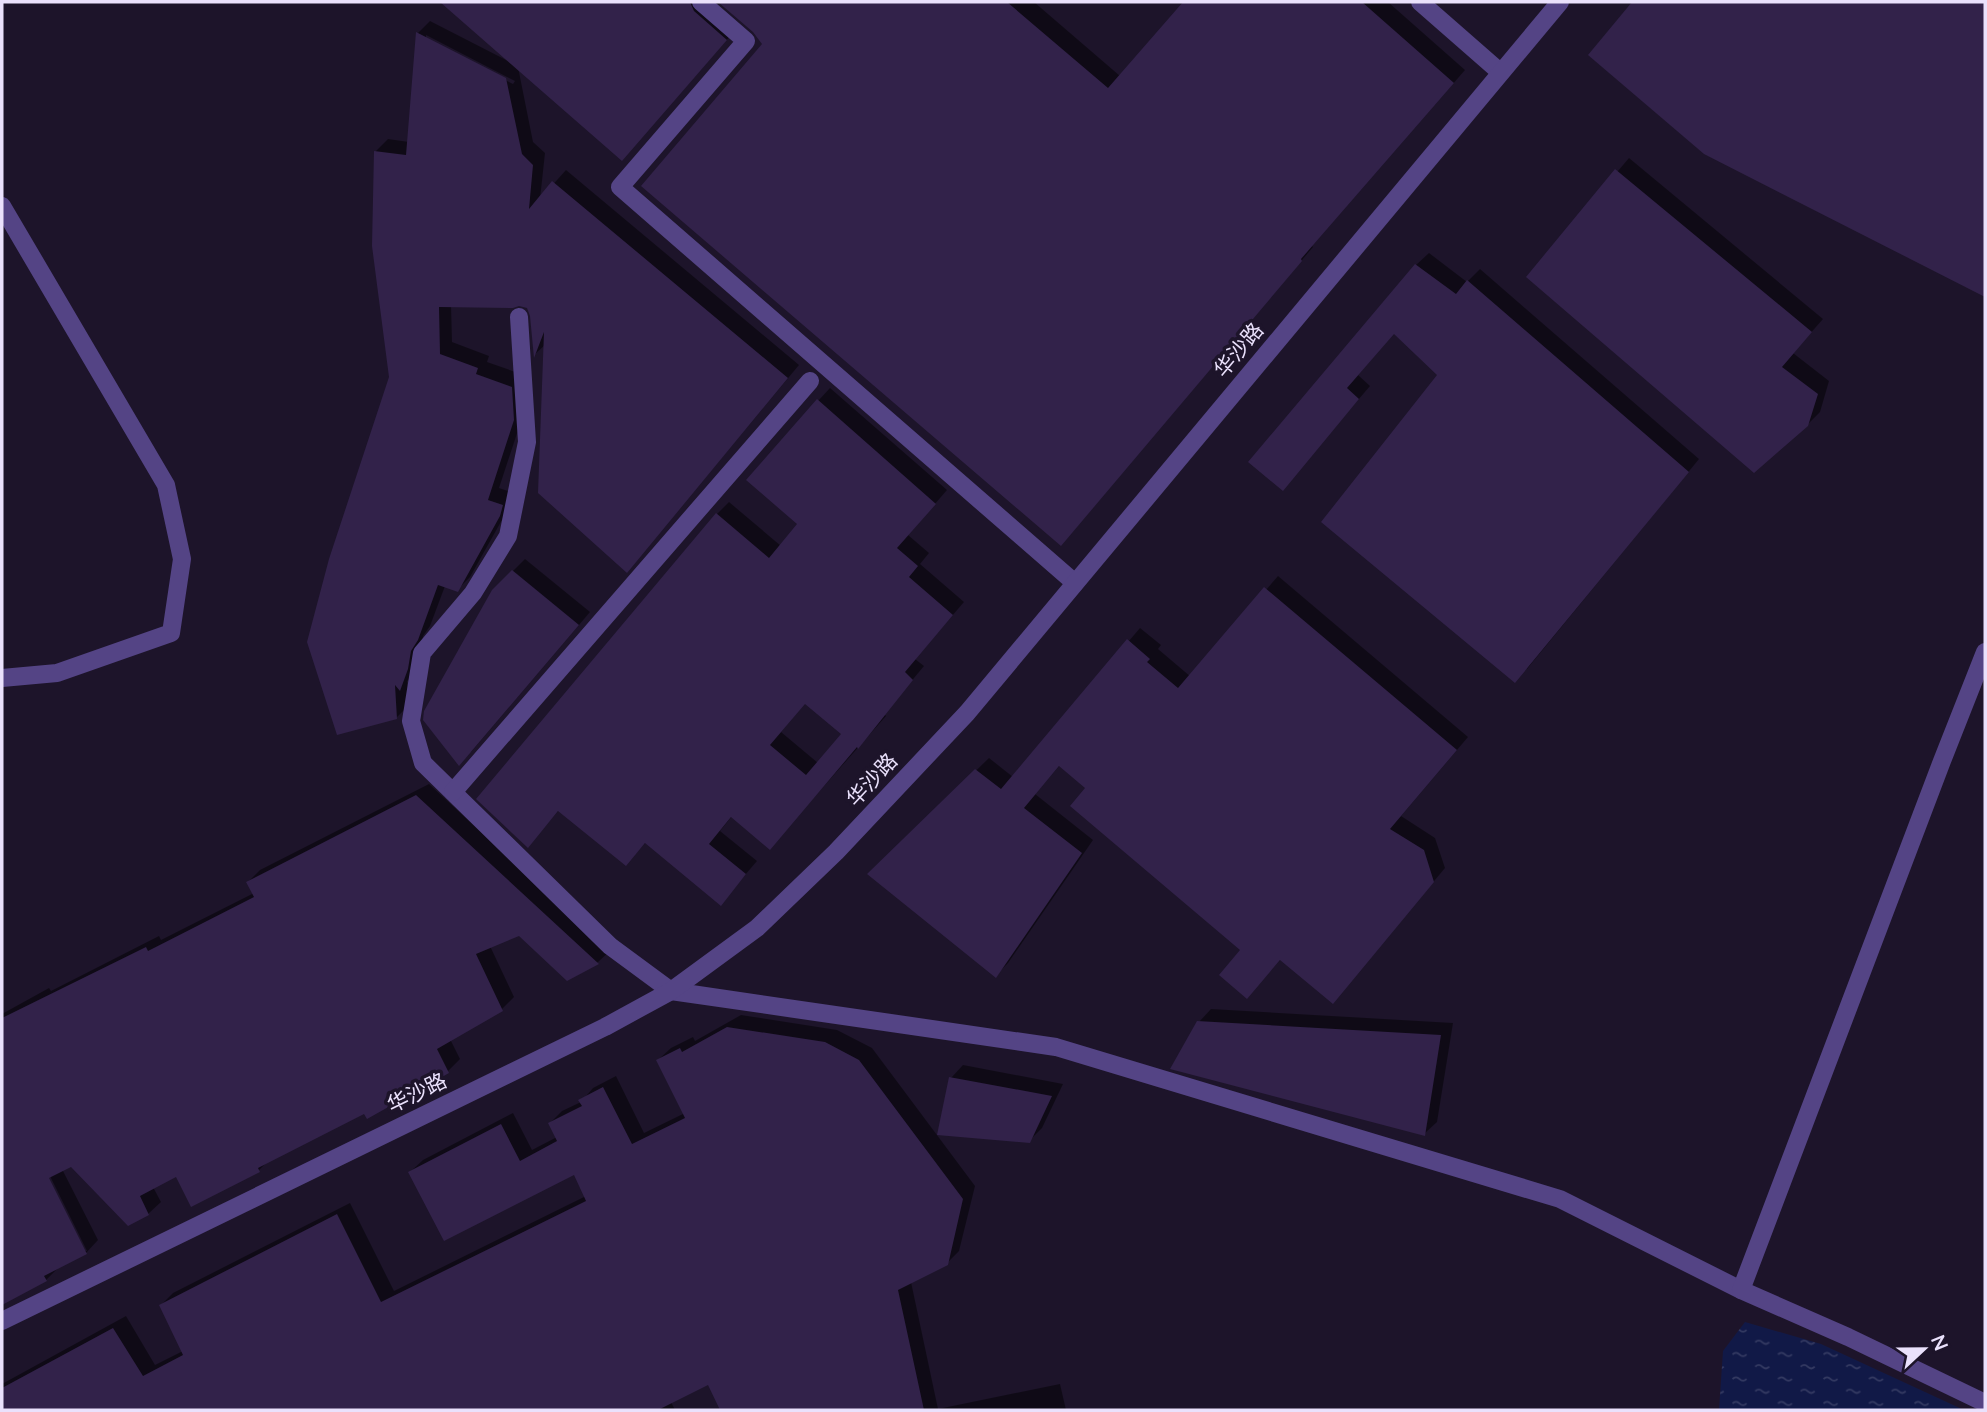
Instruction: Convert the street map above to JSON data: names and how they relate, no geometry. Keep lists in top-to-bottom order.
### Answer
{
  "streets": {
    "street": ["华沙路"]
  },
  "north": "right"
}
